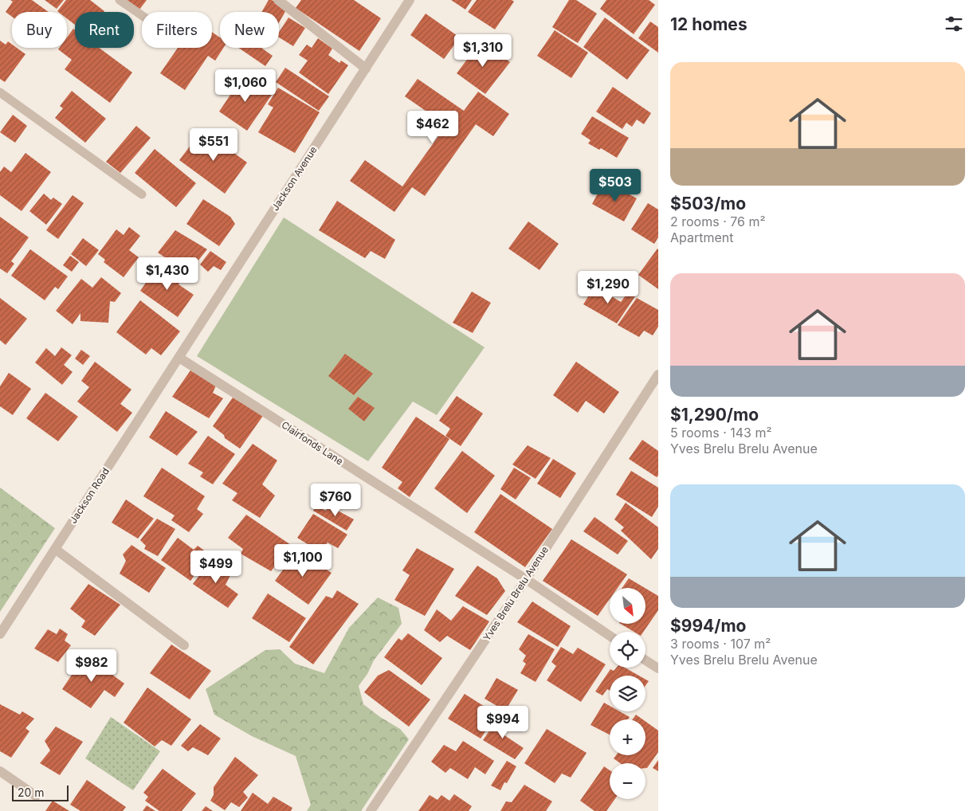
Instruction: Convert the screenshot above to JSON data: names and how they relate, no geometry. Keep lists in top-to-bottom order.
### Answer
{
  "streets": {
    "street": [
      "Jackson Avenue",
      "Clairfonds Lane",
      "Jackson Road",
      "Yves Brelu Brelu Avenue"
    ]
  },
  "crossings": [
    ["Jackson Avenue", "Clairfonds Lane"],
    ["Jackson Avenue", "Jackson Road"],
    ["Clairfonds Lane", "Jackson Road"],
    ["Clairfonds Lane", "Yves Brelu Brelu Avenue"]
  ],
  "scale_bar": "20 m",
  "north": "bottom right",
  "page": {
    "heading": "12 homes",
    "chip": [
      "Buy",
      "Rent",
      "Filters",
      "New"
    ],
    "price": [
      "$1,310",
      "$1,060",
      "$462",
      "$551",
      "$503",
      "$1,430",
      "$1,290",
      "$760",
      "$1,100",
      "$499",
      "$982",
      "$994"
    ],
    "list": [
      {
        "name": "$503/mo",
        "note": "2 rooms · 76 m² · Apartment"
      },
      {
        "name": "$1,290/mo",
        "note": "5 rooms · 143 m² · Yves Brelu Brelu Avenue"
      },
      {
        "name": "$994/mo",
        "note": "3 rooms · 107 m² · Yves Brelu Brelu Avenue"
      }
    ],
    "map_buttons": ["+", "−"],
    "scale": "20 m"
  }
}
